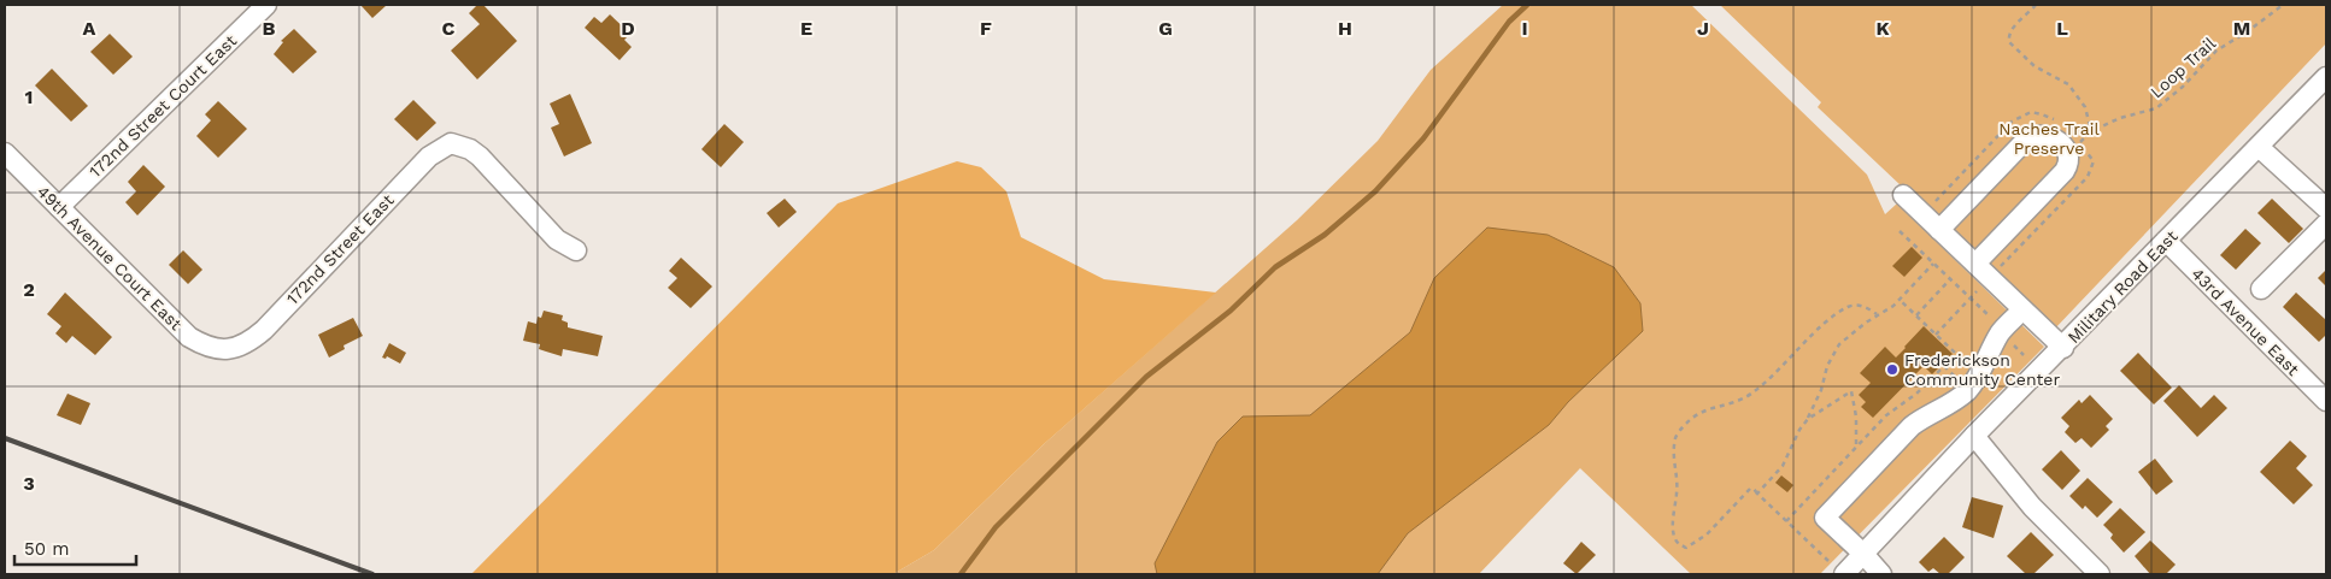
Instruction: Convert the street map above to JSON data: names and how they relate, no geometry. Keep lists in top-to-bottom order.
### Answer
{
  "streets": {
    "street": [
      "172nd Street Court East",
      "172nd Street East",
      "49th Avenue Court East",
      "Military Road East",
      "43rd Avenue East"
    ],
    "path": ["Loop Trail"]
  },
  "crossings": [
    ["172nd Street Court East", "49th Avenue Court East"],
    ["172nd Street East", "49th Avenue Court East"],
    ["Military Road East", "43rd Avenue East"]
  ],
  "parks": ["Naches Trail Preserve"],
  "places": ["Frederickson Community Center"],
  "scale_bar": "50 m",
  "grid": {
    "columns": [
      "A",
      "B",
      "C",
      "D",
      "E",
      "F",
      "G",
      "H",
      "I",
      "J",
      "K",
      "L",
      "M"
    ],
    "rows": ["1", "2", "3"]
  }
}
